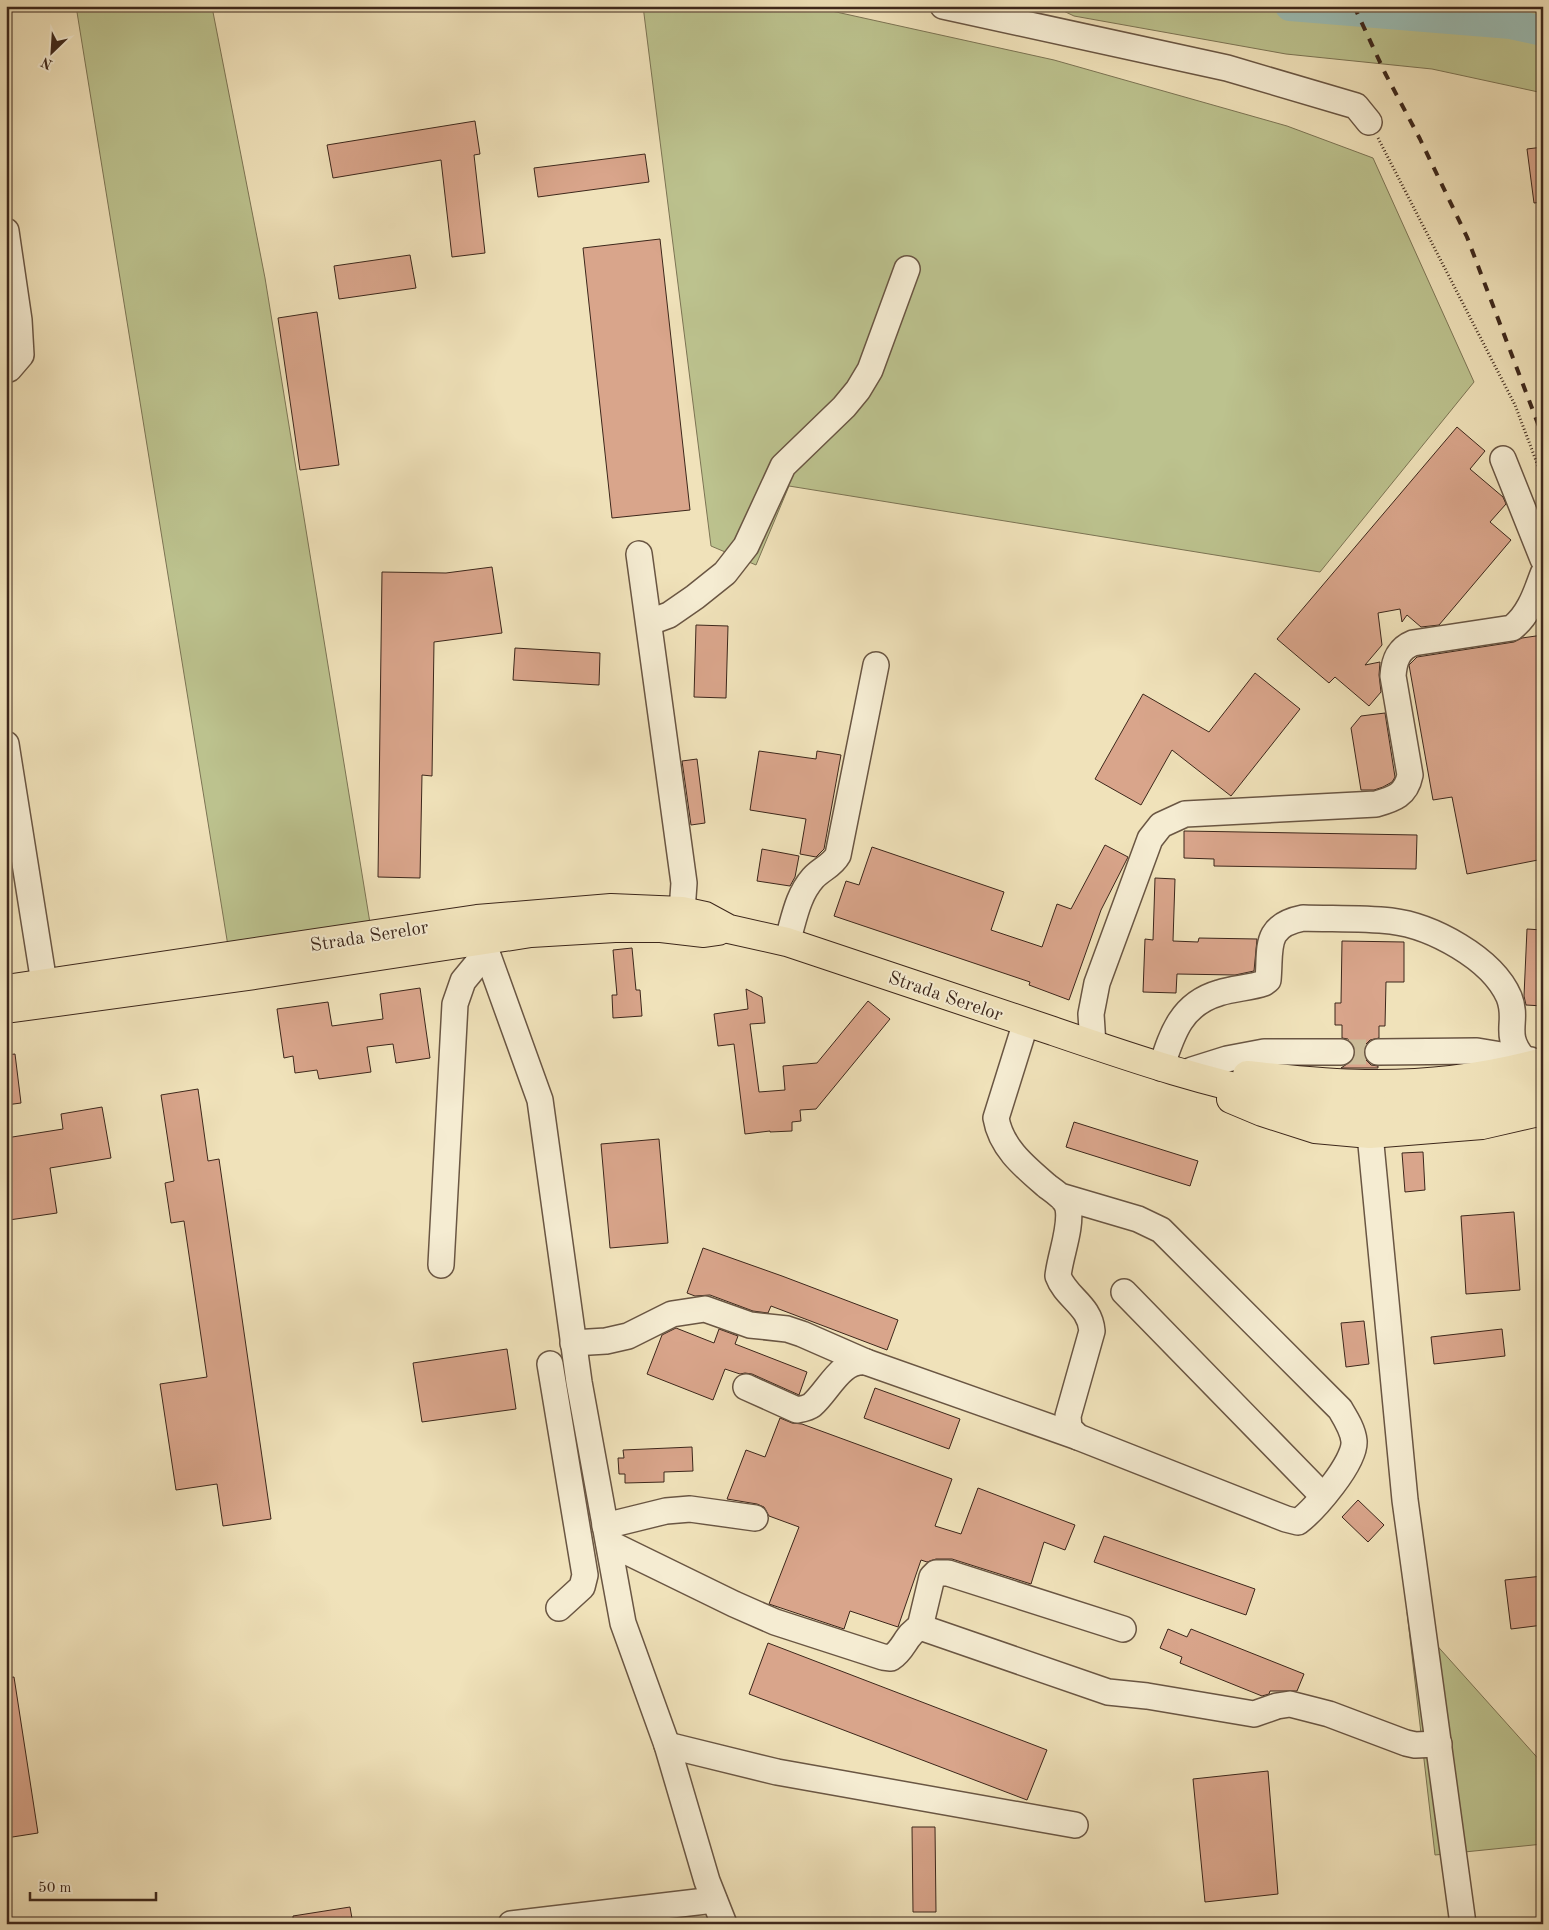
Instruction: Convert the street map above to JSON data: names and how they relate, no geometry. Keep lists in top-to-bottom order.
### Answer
{
  "streets": {
    "highway": ["Strada Serelor"]
  },
  "scale_bar": "50 m",
  "north": "bottom left"
}
